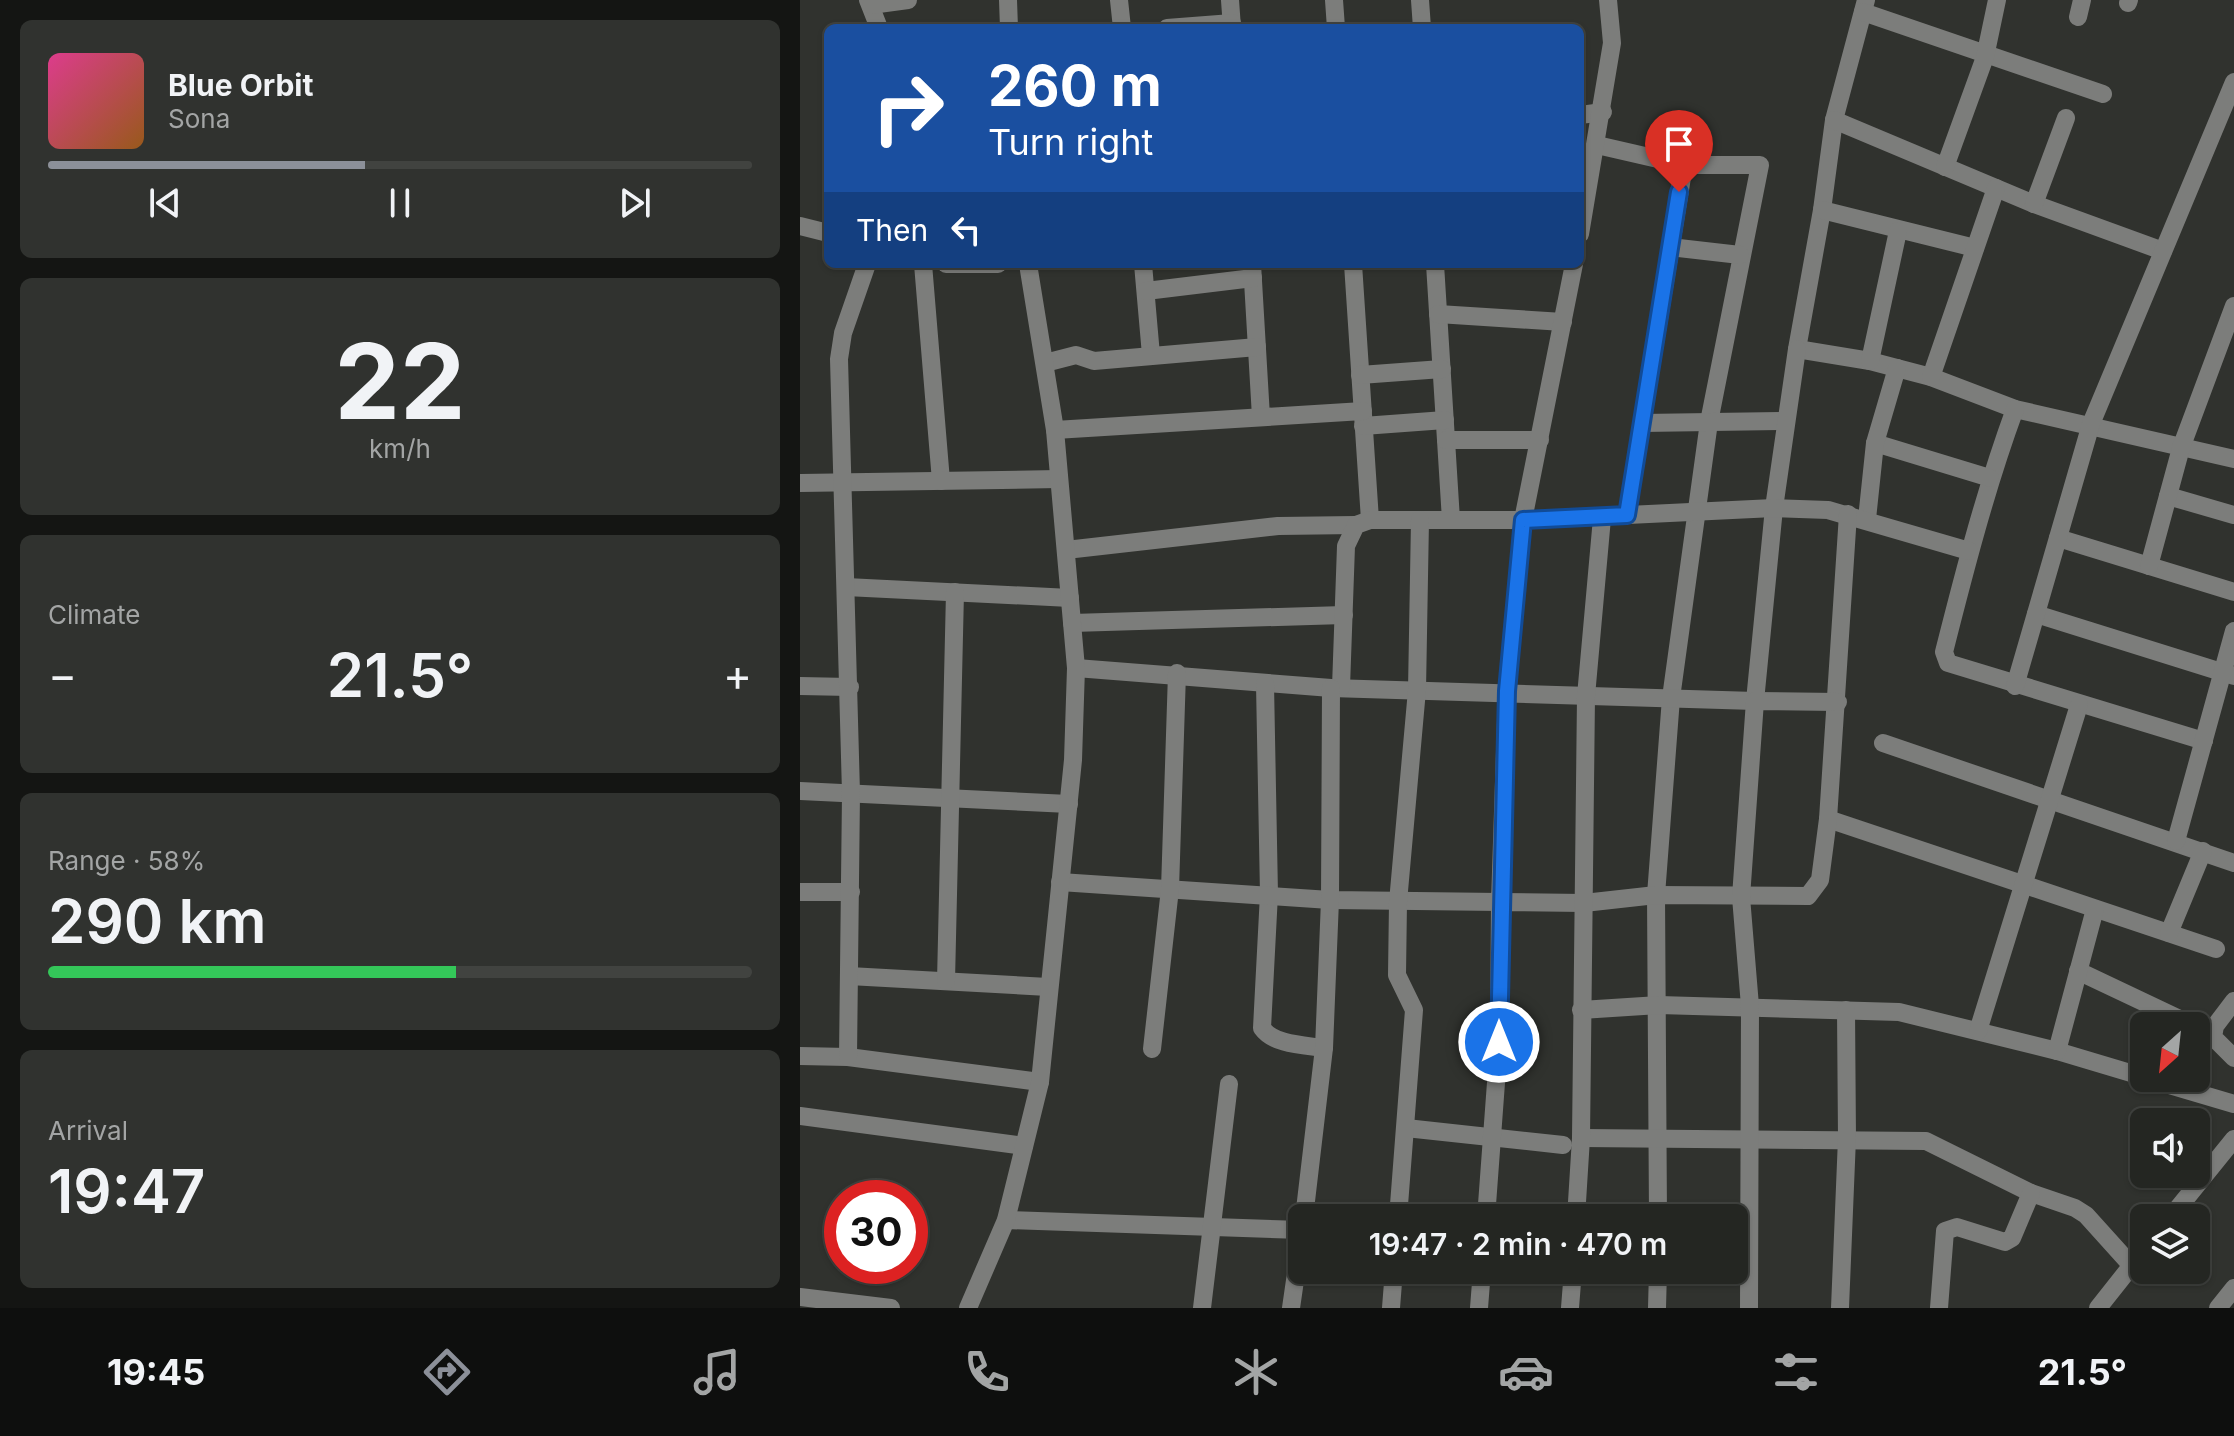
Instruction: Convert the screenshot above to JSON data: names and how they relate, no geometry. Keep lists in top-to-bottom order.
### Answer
{
  "north": "bottom left",
  "page": {
    "turn": ["260 m", "Turn right"],
    "song": ["Blue Orbit", "Sona"],
    "then": "Then",
    "tile": [
      ["22", "km/h"],
      "Climate",
      ["Range · 58%", "290 km"],
      ["Arrival", "19:47"]
    ],
    "heat": ["−", "21.5°", "+"],
    "limit": "30",
    "trip": "19:47 · 2 min · 470 m",
    "tabs": ["19:45", "21.5°"]
  }
}
